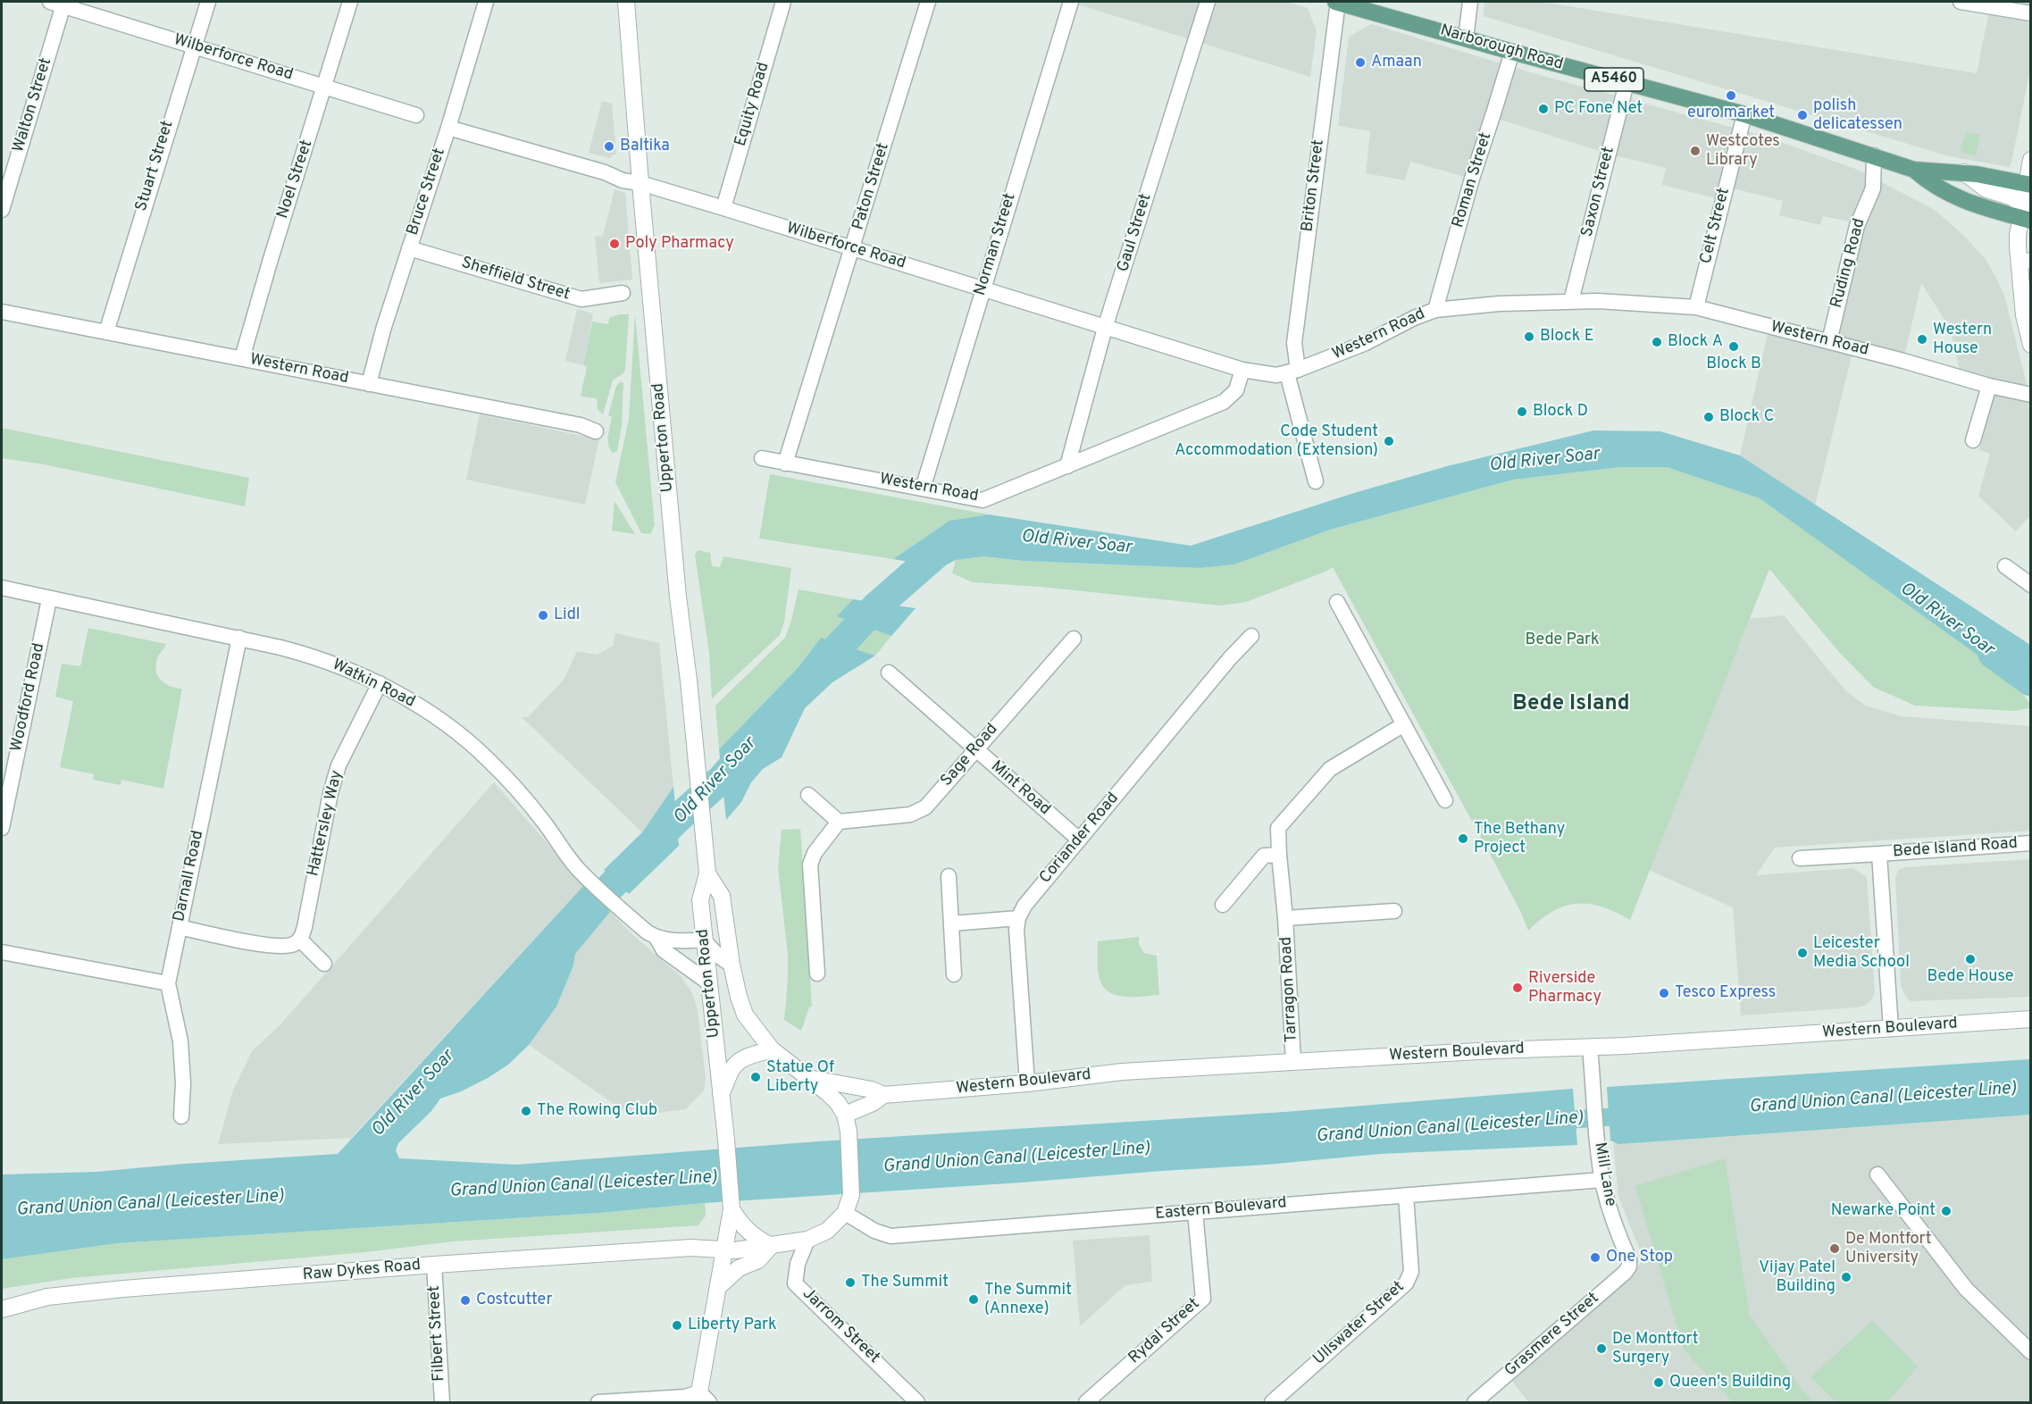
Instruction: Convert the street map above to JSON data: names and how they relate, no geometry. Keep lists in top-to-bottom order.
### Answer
{
  "streets": {
    "main road": ["Narborough Road", "A5460"],
    "street": [
      "Wilberforce Road",
      "Equity Road",
      "Walton Street",
      "Stuart Street",
      "Noel Street",
      "Roman Street",
      "Briton Street",
      "Paton Street",
      "Bruce Street",
      "Saxon Street",
      "Celt Street",
      "Gaul Street",
      "Norman Street",
      "Ruding Road",
      "Sheffield Street",
      "Western Road",
      "Upperton Road",
      "Watkin Road",
      "Woodford Road",
      "Sage Road",
      "Mint Road",
      "Hattersley Way",
      "Coriander Road",
      "Bede Island Road",
      "Darnall Road",
      "Tarragon Road",
      "Western Boulevard",
      "Mill Lane",
      "Eastern Boulevard",
      "Raw Dykes Road",
      "Ullswater Street",
      "Jarrom Street",
      "Rydal Street",
      "Filbert Street",
      "Grasmere Street"
    ]
  },
  "crossings": [
    ["Narborough Road", "Roman Street"],
    ["Narborough Road", "Briton Street"],
    ["Narborough Road", "Saxon Street"],
    ["Narborough Road", "Celt Street"],
    ["Narborough Road", "Ruding Road"],
    ["Wilberforce Road", "Equity Road"],
    ["Wilberforce Road", "Walton Street"],
    ["Wilberforce Road", "Stuart Street"],
    ["Wilberforce Road", "Noel Street"],
    ["Wilberforce Road", "Paton Street"],
    ["Wilberforce Road", "Bruce Street"],
    ["Wilberforce Road", "Gaul Street"],
    ["Wilberforce Road", "Norman Street"],
    ["Wilberforce Road", "Western Road"],
    ["Wilberforce Road", "Upperton Road"],
    ["Stuart Street", "Western Road"],
    ["Noel Street", "Western Road"],
    ["Roman Street", "Western Road"],
    ["Briton Street", "Western Road"],
    ["Paton Street", "Western Road"],
    ["Bruce Street", "Sheffield Street"],
    ["Bruce Street", "Western Road"],
    ["Saxon Street", "Western Road"],
    ["Celt Street", "Western Road"],
    ["Gaul Street", "Western Road"],
    ["Norman Street", "Western Road"],
    ["Ruding Road", "Western Road"],
    ["Upperton Road", "Watkin Road"],
    ["Upperton Road", "Western Boulevard"],
    ["Upperton Road", "Eastern Boulevard"],
    ["Upperton Road", "Raw Dykes Road"],
    ["Upperton Road", "Jarrom Street"],
    ["Watkin Road", "Woodford Road"],
    ["Watkin Road", "Hattersley Way"],
    ["Watkin Road", "Darnall Road"],
    ["Sage Road", "Mint Road"],
    ["Mint Road", "Coriander Road"],
    ["Coriander Road", "Western Boulevard"],
    ["Bede Island Road", "Western Boulevard"],
    ["Tarragon Road", "Western Boulevard"],
    ["Western Boulevard", "Mill Lane"],
    ["Western Boulevard", "Eastern Boulevard"],
    ["Western Boulevard", "Jarrom Street"],
    ["Mill Lane", "Eastern Boulevard"],
    ["Mill Lane", "Grasmere Street"],
    ["Eastern Boulevard", "Ullswater Street"],
    ["Eastern Boulevard", "Jarrom Street"],
    ["Eastern Boulevard", "Rydal Street"],
    ["Raw Dykes Road", "Filbert Street"]
  ],
  "districts": ["Bede Island"],
  "water": ["Old River Soar", "Grand Union Canal (Leicester Line)"],
  "parks": ["Bede Park"],
  "places": [
    "Amaan",
    "euro market",
    "PC Fone Net",
    "polish delicatessen",
    "Baltika",
    "Westcotes Library",
    "Poly Pharmacy",
    "Block E",
    "Western House",
    "Block A",
    "Block B",
    "Block D",
    "Block C",
    "Code Student Accommodation (Extension)",
    "Lidl",
    "The Bethany Project",
    "Leicester Media School",
    "Bede House",
    "Riverside Pharmacy",
    "Tesco Express",
    "Statue Of Liberty",
    "The Rowing Club",
    "Newarke Point",
    "De Montfort University",
    "One Stop",
    "Vijay Patel Building",
    "The Summit",
    "The Summit (Annexe)",
    "Costcutter",
    "Liberty Park",
    "De Montfort Surgery",
    "Queen's Building"
  ]
}
